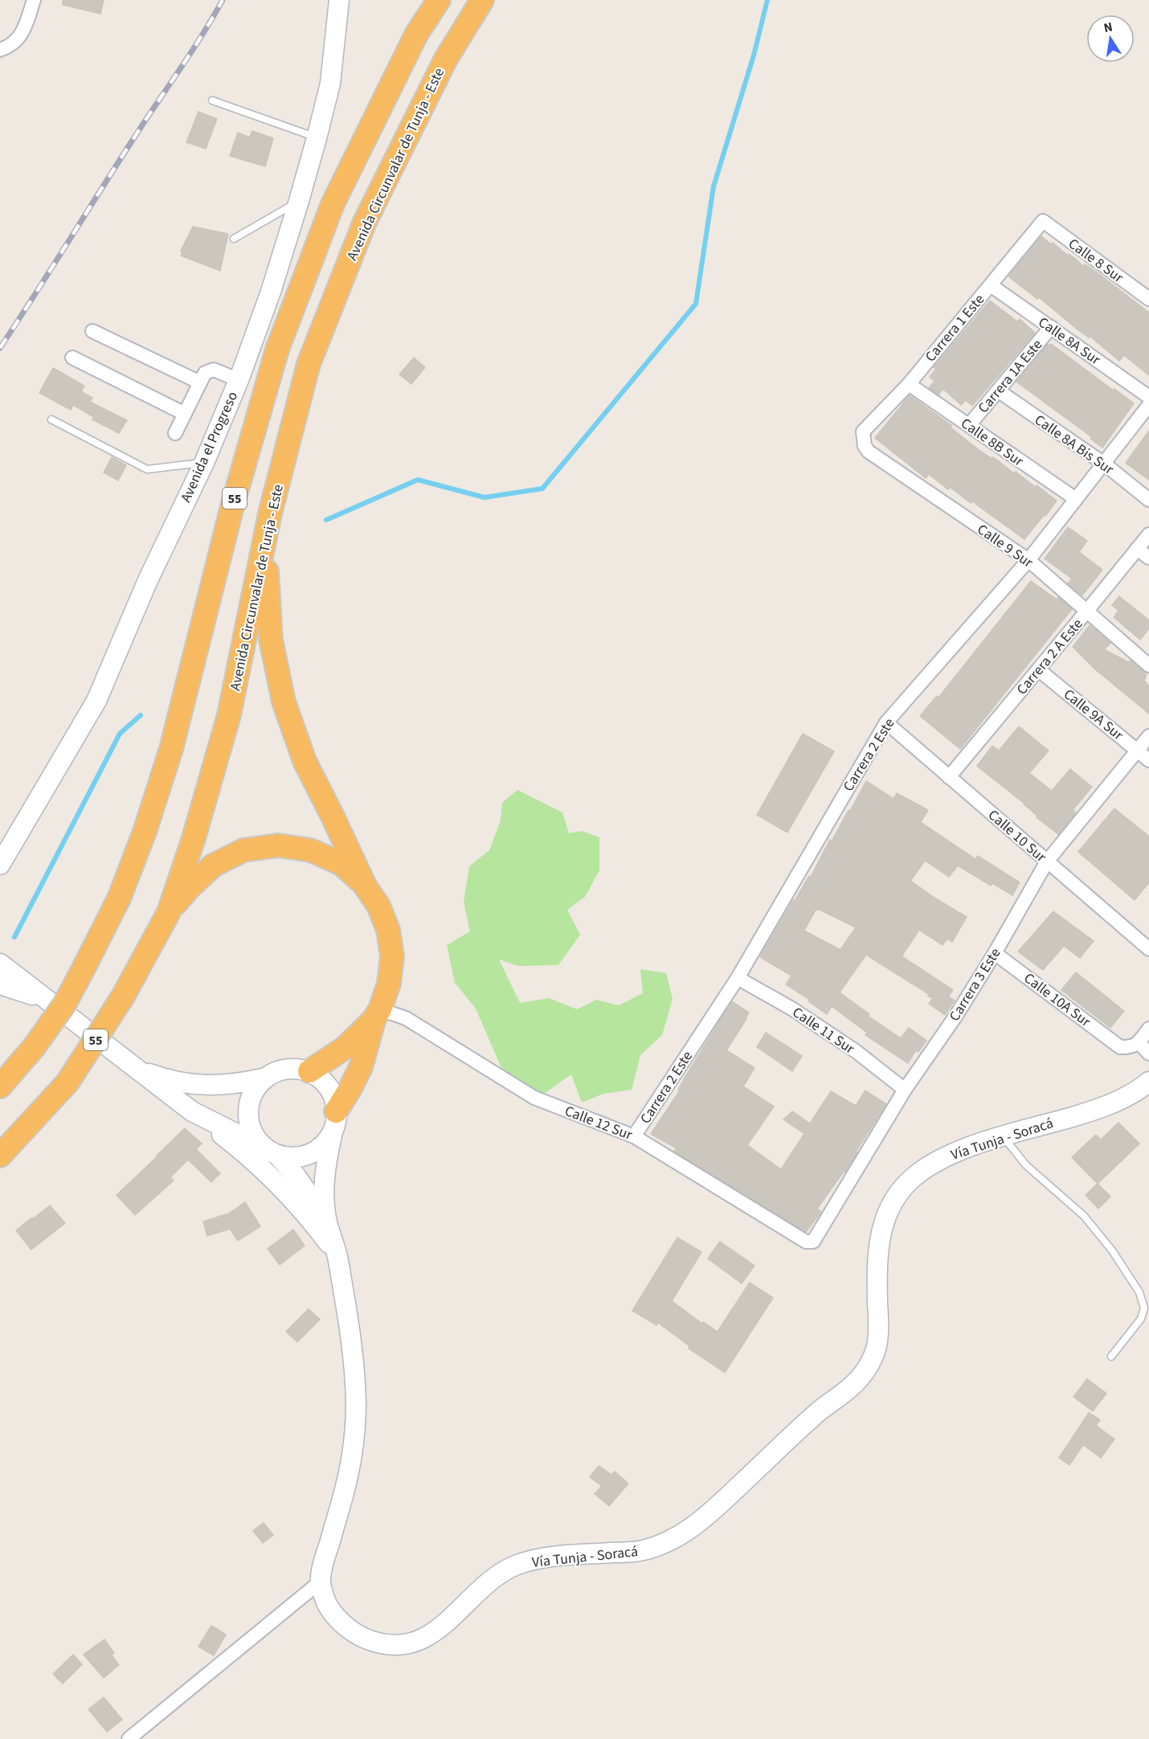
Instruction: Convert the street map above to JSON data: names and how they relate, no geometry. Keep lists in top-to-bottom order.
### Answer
{
  "streets": {
    "highway": ["Avenida Circunvalar de Tunja - Este", "55"],
    "main road": ["Avenida el Progreso", "Vía Tunja - Soracá"],
    "street": [
      "Calle 8 Sur",
      "Carrera 1 Este",
      "Calle 8A Sur",
      "Carrera 1A Este",
      "Calle 8B Sur",
      "Calle 8A Bis Sur",
      "Calle 9 Sur",
      "Carrera 2 A Este",
      "Calle 9A Sur",
      "Carrera 2 Este",
      "Calle 10 Sur",
      "Carrera 3 Este",
      "Calle 10A Sur",
      "Calle 11 Sur",
      "Calle 12 Sur"
    ]
  },
  "crossings": [
    ["Calle 8 Sur", "Carrera 1 Este"],
    ["Carrera 1 Este", "Calle 8A Sur"],
    ["Carrera 1 Este", "Calle 8B Sur"],
    ["Carrera 1 Este", "Calle 9 Sur"],
    ["Calle 8A Sur", "Carrera 1A Este"],
    ["Carrera 1A Este", "Calle 8B Sur"],
    ["Carrera 1A Este", "Calle 8A Bis Sur"],
    ["Calle 8B Sur", "Carrera 2 Este"],
    ["Calle 8A Bis Sur", "Carrera 2 Este"],
    ["Calle 9 Sur", "Carrera 2 A Este"],
    ["Calle 9 Sur", "Carrera 2 Este"],
    ["Carrera 2 A Este", "Calle 9A Sur"],
    ["Carrera 2 A Este", "Calle 10 Sur"],
    ["Calle 9A Sur", "Carrera 3 Este"],
    ["Carrera 2 Este", "Calle 10 Sur"],
    ["Carrera 2 Este", "Calle 11 Sur"],
    ["Carrera 2 Este", "Calle 12 Sur"],
    ["Calle 10 Sur", "Carrera 3 Este"],
    ["Carrera 3 Este", "Calle 10A Sur"],
    ["Carrera 3 Este", "Calle 11 Sur"],
    ["Carrera 3 Este", "Calle 12 Sur"]
  ],
  "north": "top"
}
